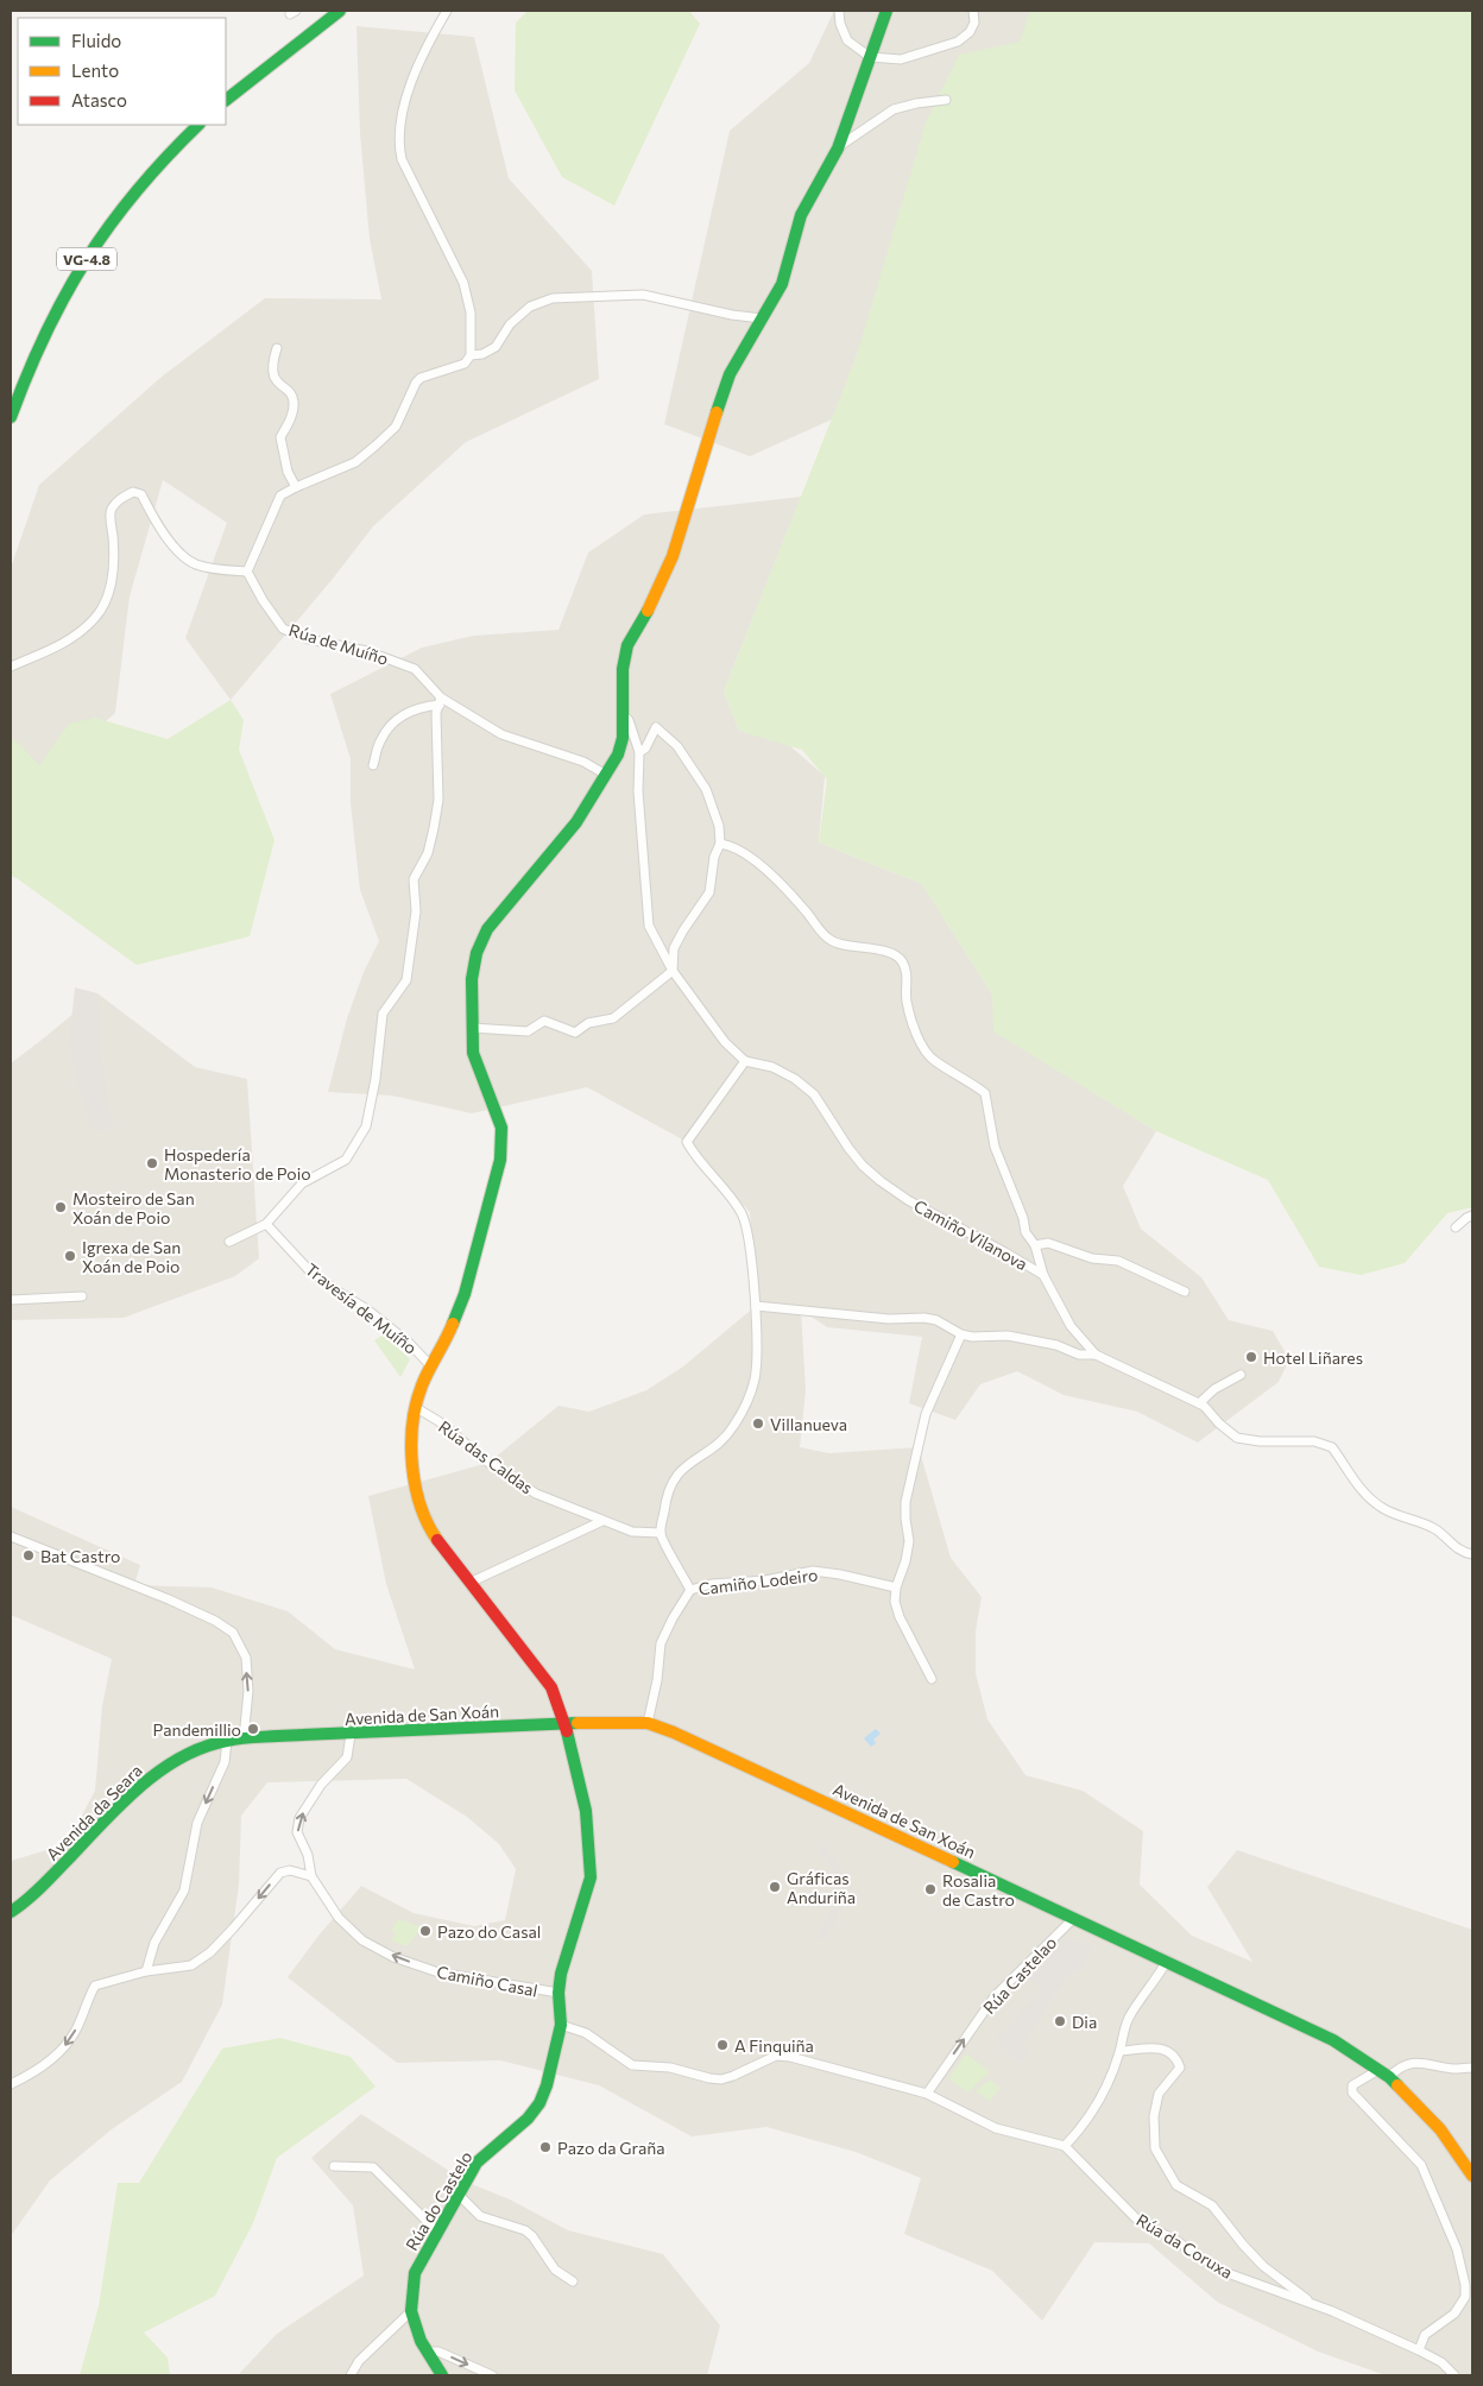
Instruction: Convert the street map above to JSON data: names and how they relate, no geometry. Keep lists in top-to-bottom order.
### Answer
{
  "streets": {
    "main road": [
      "VG-4.8",
      "Avenida de San Xoán",
      "Avenida da Seara",
      "Rúa do Castelo"
    ],
    "street": [
      "Rúa de Muíño",
      "Camiño Vilanova",
      "Travesía de Muíño",
      "Rúa das Caldas",
      "Camiño Lodeiro",
      "Rúa Castelao",
      "Camiño Casal",
      "Rúa da Coruxa"
    ]
  },
  "crossings": [
    ["Rúa de Muíño", "Rúa do Castelo"],
    ["Travesía de Muíño", "Rúa do Castelo"],
    ["Rúa das Caldas", "Rúa do Castelo"],
    ["Avenida de San Xoán", "Avenida da Seara"],
    ["Avenida de San Xoán", "Rúa Castelao"],
    ["Avenida de San Xoán", "Camiño Casal"],
    ["Avenida de San Xoán", "Rúa do Castelo"],
    ["Camiño Casal", "Rúa do Castelo"]
  ],
  "one_way": ["Rúa Castelao"],
  "places": [
    "Hospedería Monasterio de Poio",
    "Mosteiro de San Xoán de Poio",
    "Igrexa de San Xoán de Poio",
    "Hotel Liñares",
    "Villanueva",
    "Bat Castro",
    "Pandemillio",
    "Gráficas Anduriña",
    "Rosalia de Castro",
    "Pazo do Casal",
    "Dia",
    "A Finquiña",
    "Pazo da Graña"
  ],
  "legend": ["Fluido", "Lento", "Atasco"]
}
